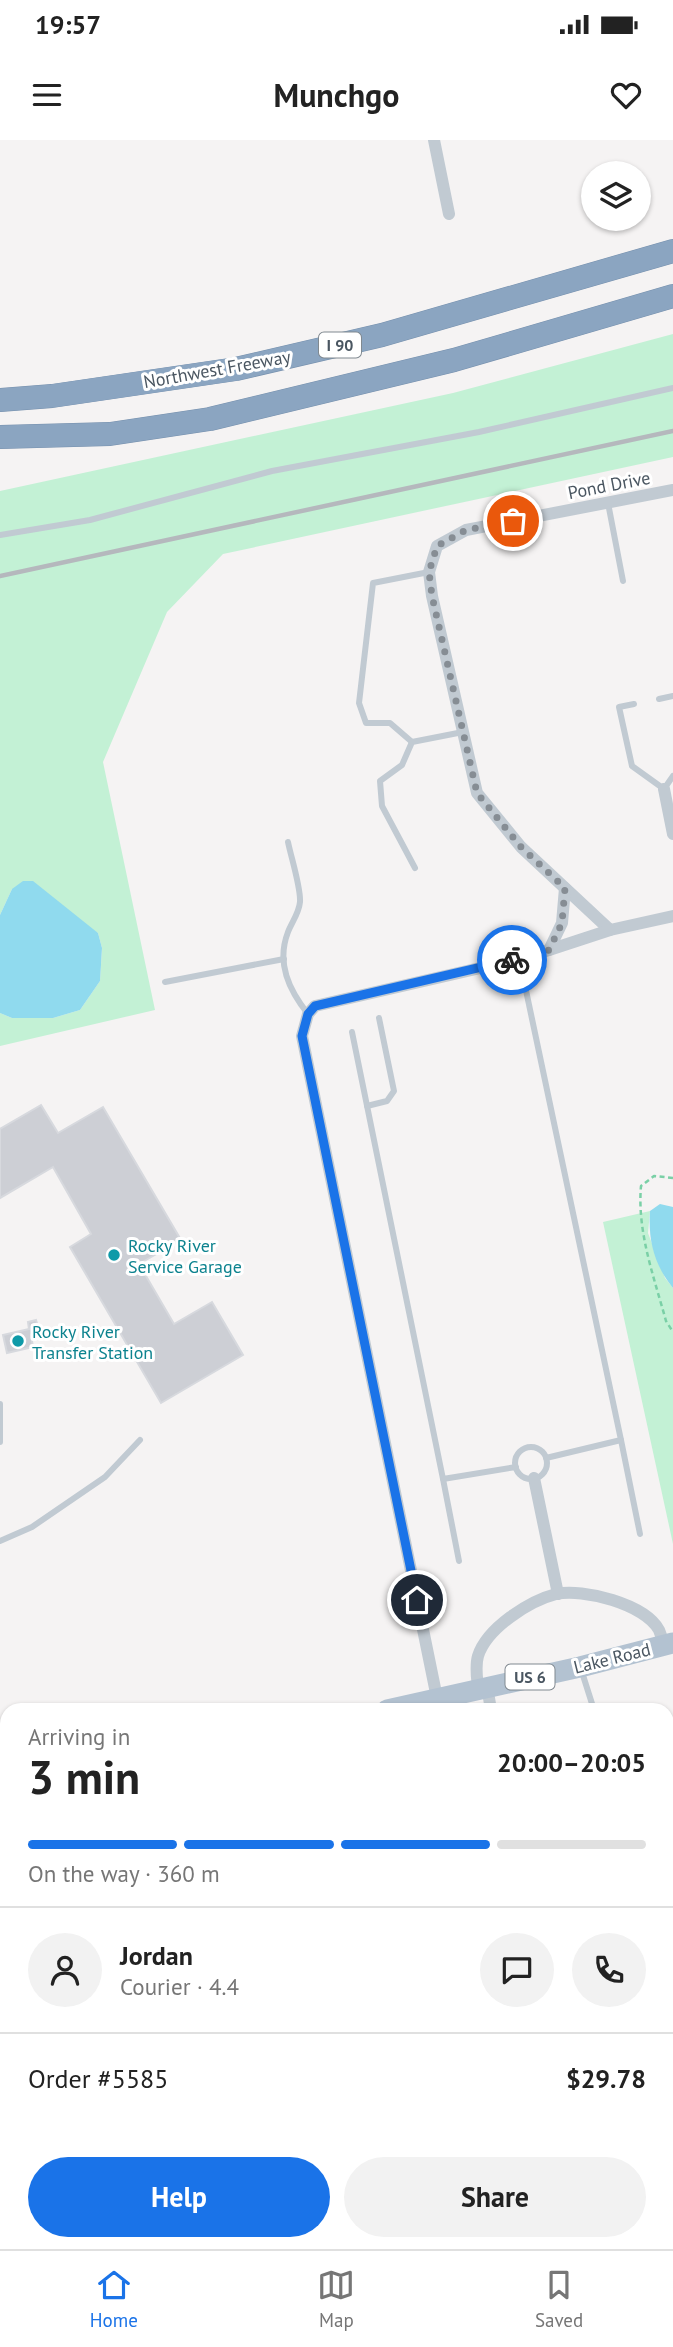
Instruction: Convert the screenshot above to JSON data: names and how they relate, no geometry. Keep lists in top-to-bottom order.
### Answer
{
  "streets": {
    "highway": ["I 90", "Northwest Freeway"],
    "main road": ["Lake Road", "US 6"],
    "street": ["Pond Drive"]
  },
  "places": ["Rocky River Service Garage", "Rocky River Transfer Station"],
  "page": {
    "status": "19:57",
    "header": "Munchgo",
    "heading": ["3 min", "Arriving in", "20:00–20:05"],
    "panel": [
      "Jordan",
      "Courier · 4.4",
      "Order #5585",
      "$29.78"
    ],
    "bar": "On the way · 360 m",
    "buttons": ["Help", "Share"],
    "tabs": ["Home", "Map", "Saved"]
  }
}
